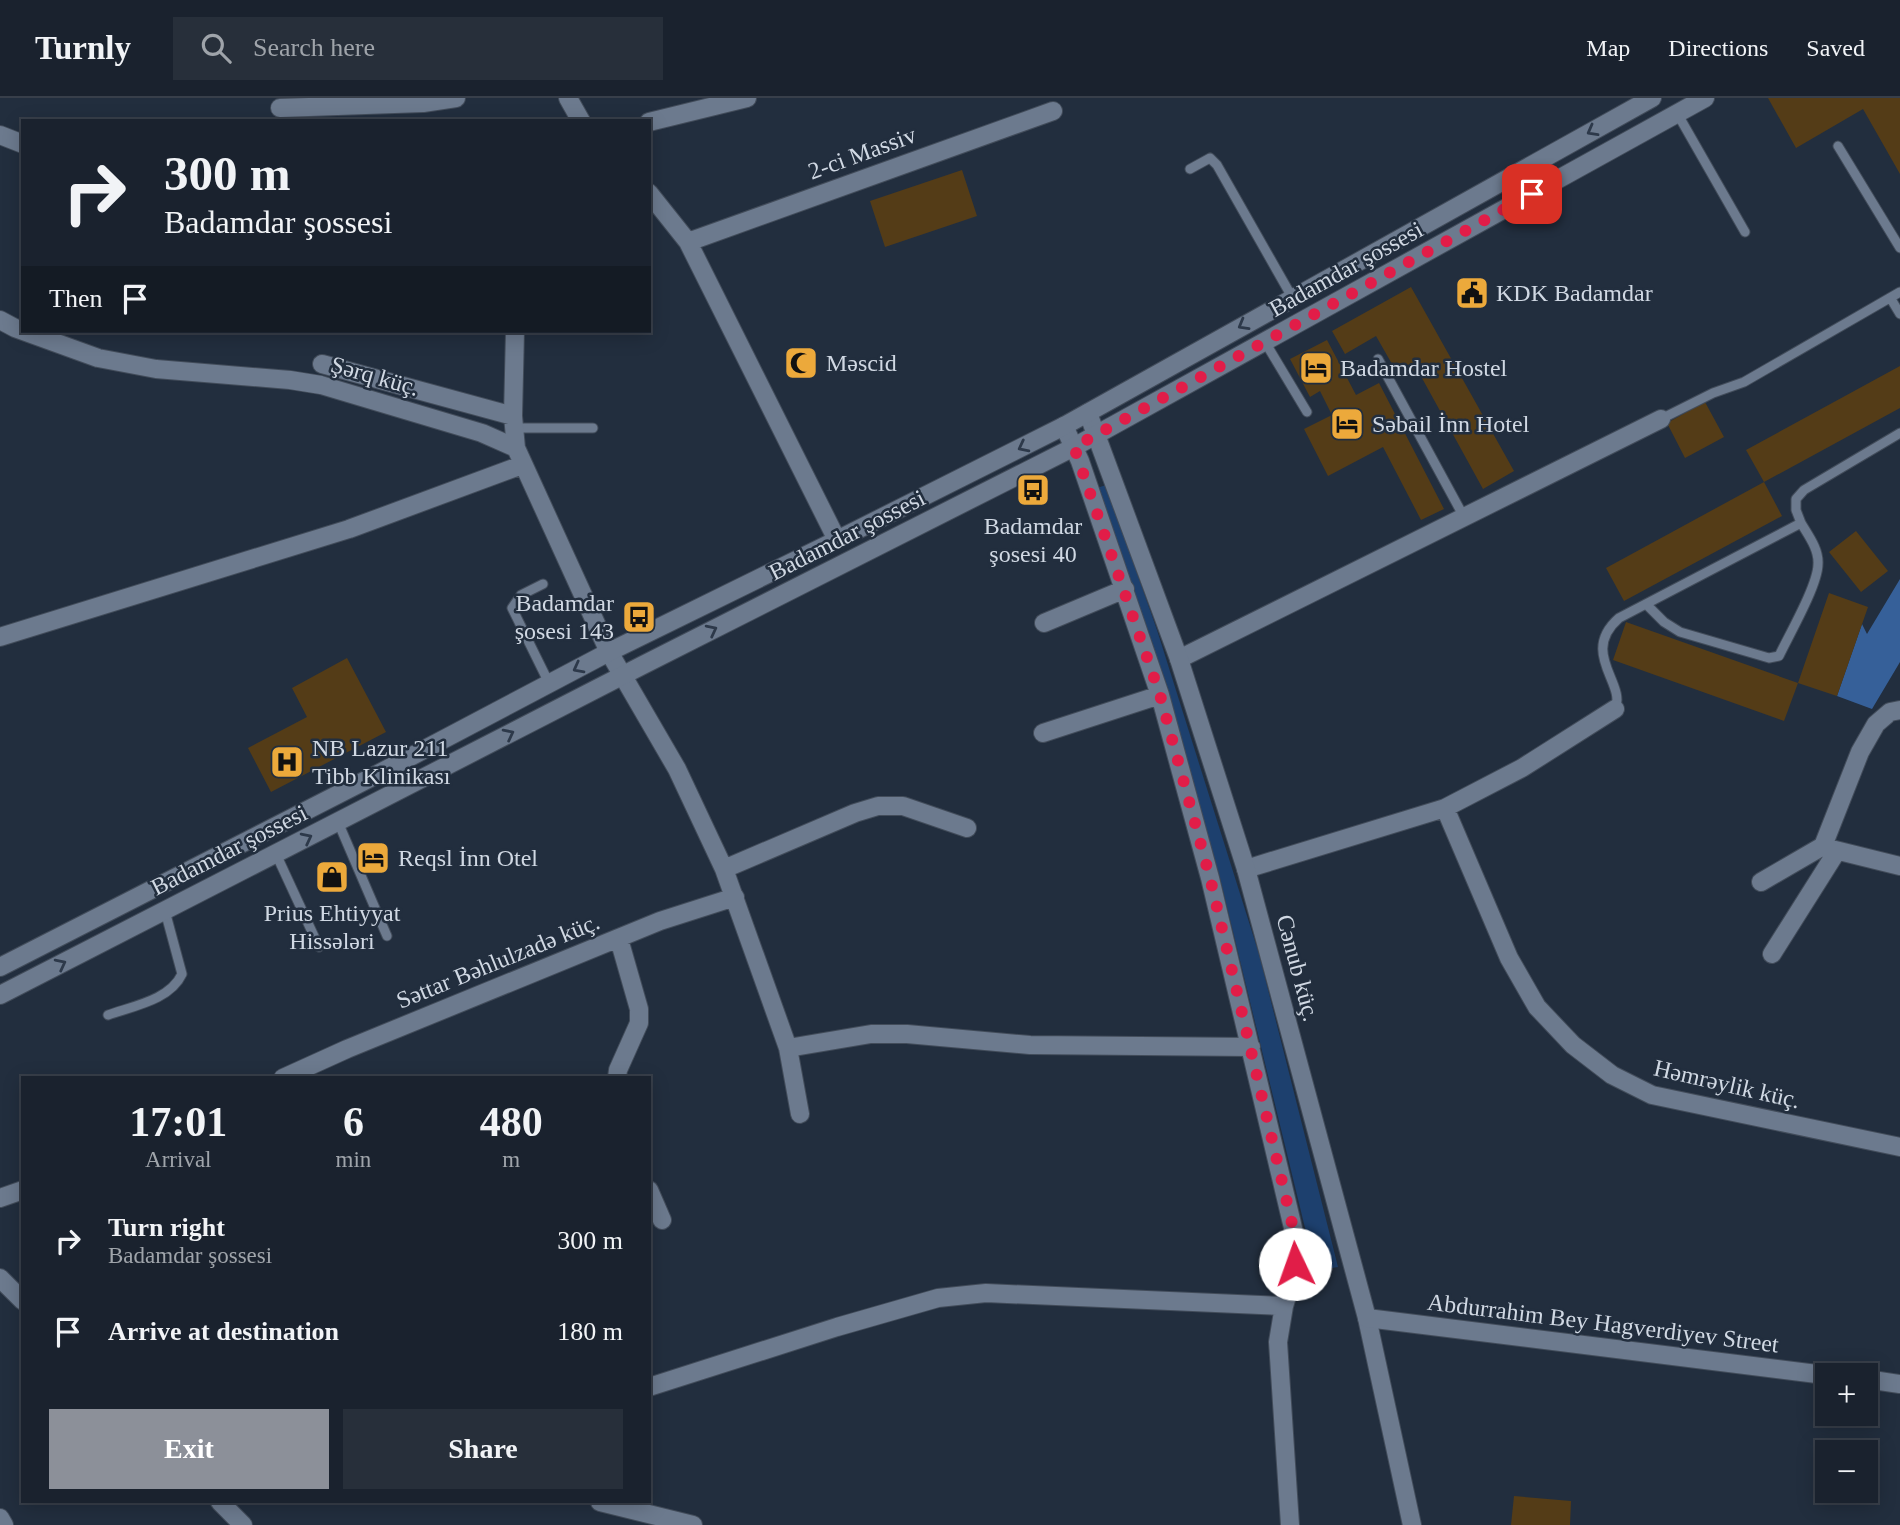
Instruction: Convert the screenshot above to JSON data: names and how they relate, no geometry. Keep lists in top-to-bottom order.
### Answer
{
  "streets": {
    "street": [
      "2-ci Massiv",
      "Badamdar şossesi",
      "Şərq küç.",
      "Səttar Bəhlulzadə küç.",
      "Cənub küç.",
      "Həmrəylik küç.",
      "Abdurrahim Bey Hagverdiyev Street"
    ]
  },
  "crossings": [
    ["Badamdar şossesi", "Cənub küç."],
    ["Cənub küç.", "Abdurrahim Bey Hagverdiyev Street"]
  ],
  "places": {
    "public building": ["KDK Badamdar"],
    "mosque": ["Məscid"],
    "hotel": ["Badamdar Hostel", "Səbail İnn Hotel", "Reqsl İnn Otel"],
    "bus stop": ["Badamdar şosesi 40", "Badamdar şosesi 143"],
    "hospital": ["NB Lazur 211 Tibb Klinikası"],
    "shop": ["Prius Ehtiyyat Hissәlәri"]
  },
  "page": {
    "header": "Turnly",
    "search": "Search here",
    "nav": ["Map", "Directions", "Saved"],
    "turn": ["300 m", "Badamdar şossesi"],
    "then": "Then",
    "eta": [
      "17:01",
      "Arrival",
      "6",
      "min",
      "480",
      "m"
    ],
    "list": [
      {
        "name": "Turn right",
        "note": "Badamdar şossesi",
        "value": "300 m"
      },
      {
        "name": "Arrive at destination",
        "value": "180 m"
      }
    ],
    "map_buttons": ["+", "−"],
    "buttons": ["Exit", "Share"]
  }
}
